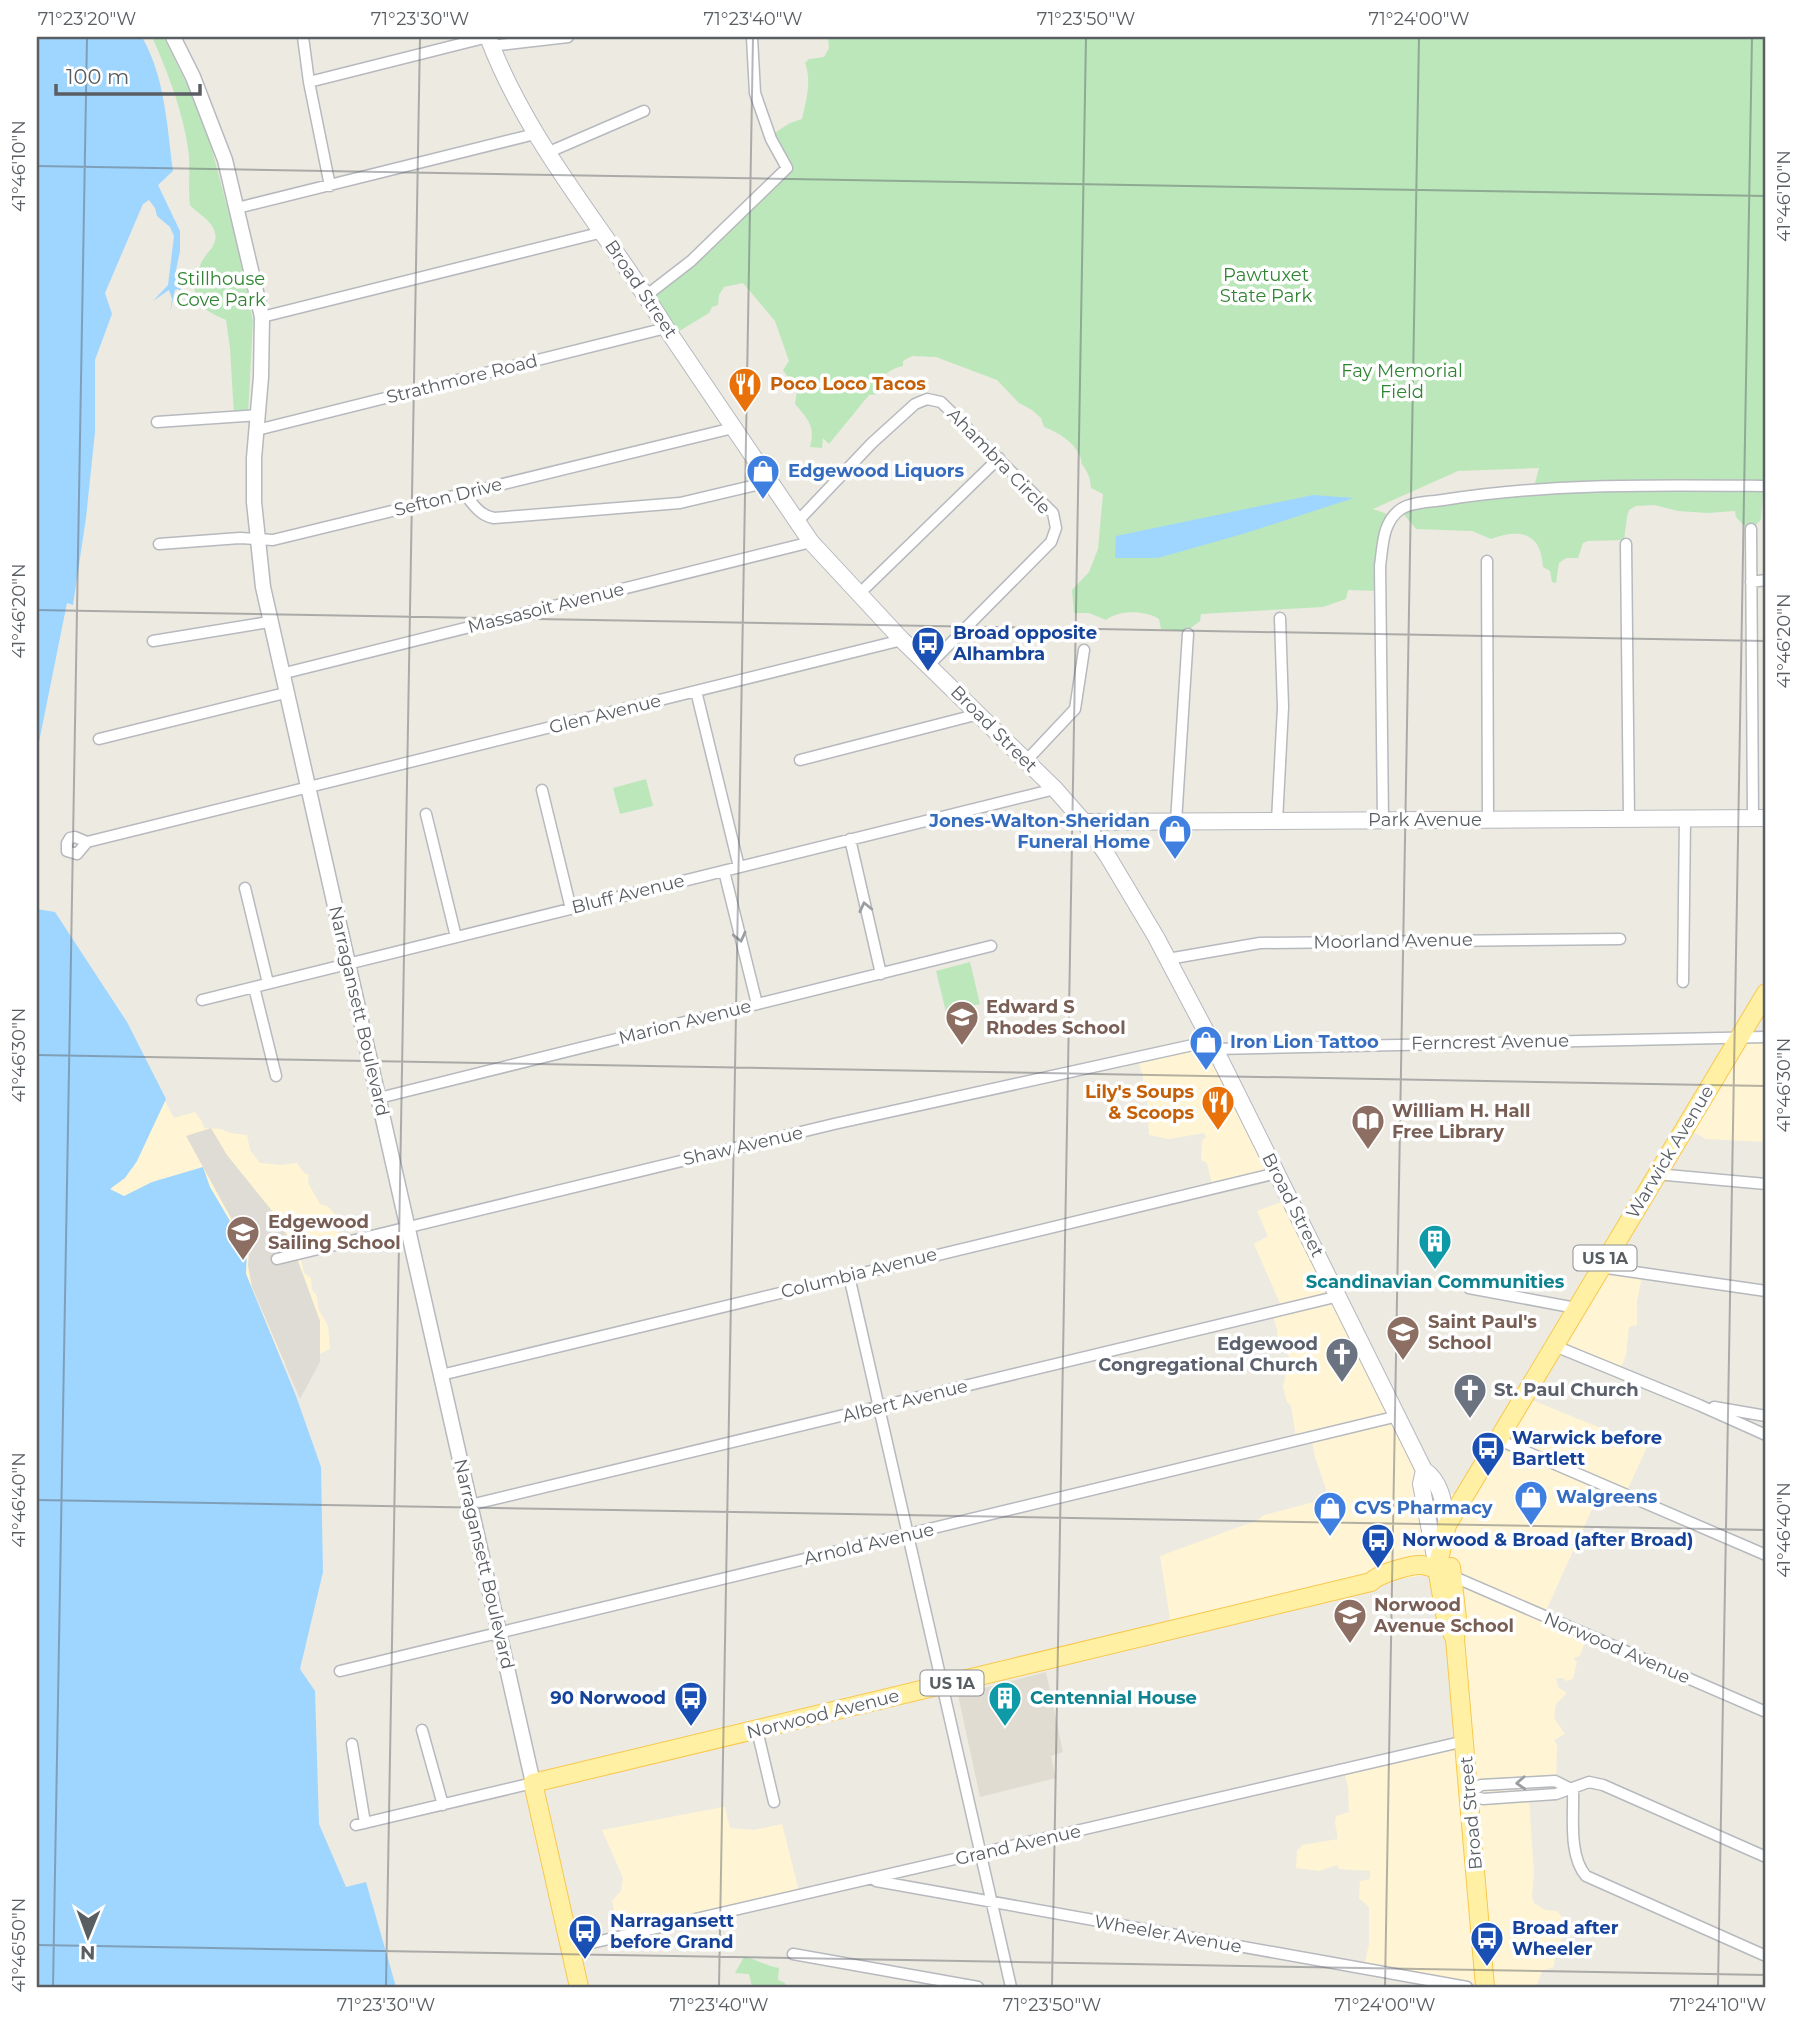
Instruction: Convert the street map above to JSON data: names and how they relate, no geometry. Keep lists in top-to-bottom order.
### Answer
{
  "streets": {
    "main road": [
      "Broad Street",
      "Park Avenue",
      "Narragansett Boulevard",
      "Warwick Avenue",
      "US 1A",
      "Norwood Avenue"
    ],
    "street": [
      "Strathmore Road",
      "Ahambra Circle",
      "Sefton Drive",
      "Massasoit Avenue",
      "Glen Avenue",
      "Bluff Avenue",
      "Moorland Avenue",
      "Marion Avenue",
      "Ferncrest Avenue",
      "Shaw Avenue",
      "Columbia Avenue",
      "Albert Avenue",
      "Arnold Avenue",
      "Grand Avenue",
      "Wheeler Avenue"
    ]
  },
  "crossings": [
    ["Broad Street", "Strathmore Road"],
    ["Broad Street", "Ahambra Circle"],
    ["Broad Street", "Sefton Drive"],
    ["Broad Street", "Massasoit Avenue"],
    ["Broad Street", "Glen Avenue"],
    ["Broad Street", "Park Avenue"],
    ["Broad Street", "Bluff Avenue"],
    ["Broad Street", "Moorland Avenue"],
    ["Broad Street", "Ferncrest Avenue"],
    ["Broad Street", "Shaw Avenue"],
    ["Broad Street", "Warwick Avenue"],
    ["Broad Street", "Columbia Avenue"],
    ["Broad Street", "Albert Avenue"],
    ["Broad Street", "Arnold Avenue"],
    ["Broad Street", "Norwood Avenue"],
    ["Broad Street", "Grand Avenue"],
    ["Strathmore Road", "Narragansett Boulevard"],
    ["Sefton Drive", "Narragansett Boulevard"],
    ["Massasoit Avenue", "Narragansett Boulevard"],
    ["Glen Avenue", "Narragansett Boulevard"],
    ["Bluff Avenue", "Narragansett Boulevard"],
    ["Narragansett Boulevard", "Marion Avenue"],
    ["Narragansett Boulevard", "Shaw Avenue"],
    ["Narragansett Boulevard", "Columbia Avenue"],
    ["Narragansett Boulevard", "Albert Avenue"],
    ["Narragansett Boulevard", "Arnold Avenue"],
    ["Narragansett Boulevard", "Norwood Avenue"],
    ["Narragansett Boulevard", "Grand Avenue"],
    ["Ferncrest Avenue", "Shaw Avenue"],
    ["Ferncrest Avenue", "Warwick Avenue"],
    ["Grand Avenue", "Wheeler Avenue"]
  ],
  "parks": ["Pawtuxet State Park", "Stillhouse Cove Park", "Fay Memorial Field"],
  "places": {
    "restaurant": ["Poco Loco Tacos", "Lily's Soups & Scoops"],
    "shop": [
      "Edgewood Liquors",
      "Jones-Walton-Sheridan Funeral Home",
      "Iron Lion Tattoo",
      "Walgreens",
      "CVS Pharmacy"
    ],
    "bus stop": [
      "Broad opposite Alhambra",
      "Warwick before Bartlett",
      "Norwood & Broad (after Broad)",
      "90 Norwood",
      "Narragansett before Grand",
      "Broad after Wheeler"
    ],
    "school or university": [
      "Edward S Rhodes School",
      "Edgewood Sailing School",
      "Saint Paul's School",
      "Norwood Avenue School"
    ],
    "library": ["William H. Hall Free Library"],
    "building": ["Scandinavian Communities", "Centennial House"],
    "church": ["Edgewood Congregational Church", "St. Paul Church"]
  },
  "scale_bar": "100 m",
  "north": "bottom",
  "coordinates": [
    "71°23'20\"W",
    "71°23'30\"W",
    "71°23'40\"W",
    "71°23'50\"W",
    "71°24'00\"W",
    "41°46'10\"N",
    "41°46'20\"N",
    "41°46'30\"N",
    "41°46'40\"N",
    "41°46'50\"N",
    "71°24'10\"W"
  ]
}
